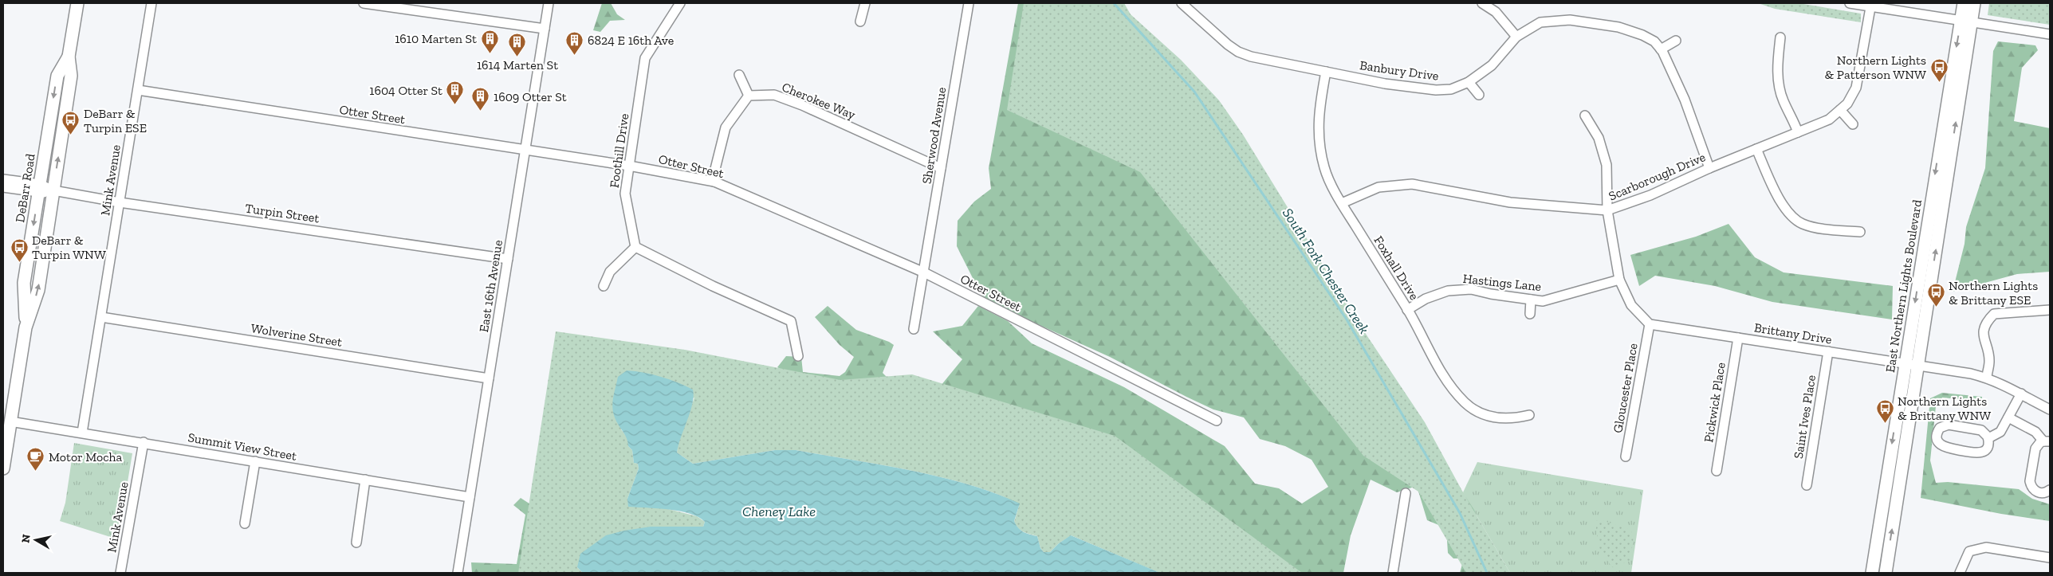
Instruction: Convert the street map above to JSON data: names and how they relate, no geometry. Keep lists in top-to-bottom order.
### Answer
{
  "streets": {
    "main road": ["DeBarr Road", "East Northern Lights Boulevard"],
    "street": [
      "Banbury Drive",
      "Cherokee Way",
      "Otter Street",
      "Sherwood Avenue",
      "Foothill Drive",
      "Scarborough Drive",
      "Mink Avenue",
      "Turpin Street",
      "Foxhall Drive",
      "Hastings Lane",
      "East 16th Avenue",
      "Brittany Drive",
      "Wolverine Street",
      "Gloucester Place",
      "Pickwick Place",
      "Saint Ives Place",
      "Summit View Street"
    ]
  },
  "crossings": [
    ["Banbury Drive", "Scarborough Drive"],
    ["Banbury Drive", "Foxhall Drive"],
    ["Cherokee Way", "Sherwood Avenue"],
    ["Otter Street", "Sherwood Avenue"],
    ["Otter Street", "Foothill Drive"],
    ["Otter Street", "Mink Avenue"],
    ["Otter Street", "East 16th Avenue"],
    ["Scarborough Drive", "Foxhall Drive"],
    ["Mink Avenue", "Turpin Street"],
    ["Mink Avenue", "Wolverine Street"],
    ["Mink Avenue", "Summit View Street"],
    ["DeBarr Road", "Turpin Street"],
    ["DeBarr Road", "Summit View Street"],
    ["Turpin Street", "East 16th Avenue"],
    ["Foxhall Drive", "Hastings Lane"],
    ["East 16th Avenue", "Wolverine Street"],
    ["East 16th Avenue", "Summit View Street"],
    ["East Northern Lights Boulevard", "Brittany Drive"],
    ["Brittany Drive", "Gloucester Place"],
    ["Brittany Drive", "Pickwick Place"],
    ["Brittany Drive", "Saint Ives Place"]
  ],
  "water": ["South Fork Chester Creek", "Cheney Lake"],
  "places": {
    "building": [
      "1610 Marten St",
      "6824 E 16th Ave",
      "1614 Marten St",
      "1604 Otter St",
      "1609 Otter St"
    ],
    "bus stop": [
      "Northern Lights & Patterson WNW",
      "DeBarr & Turpin ESE",
      "DeBarr & Turpin WNW",
      "Northern Lights & Brittany ESE",
      "Northern Lights & Brittany WNW"
    ],
    "cafe": ["Motor Mocha"]
  },
  "north": "left"
}
